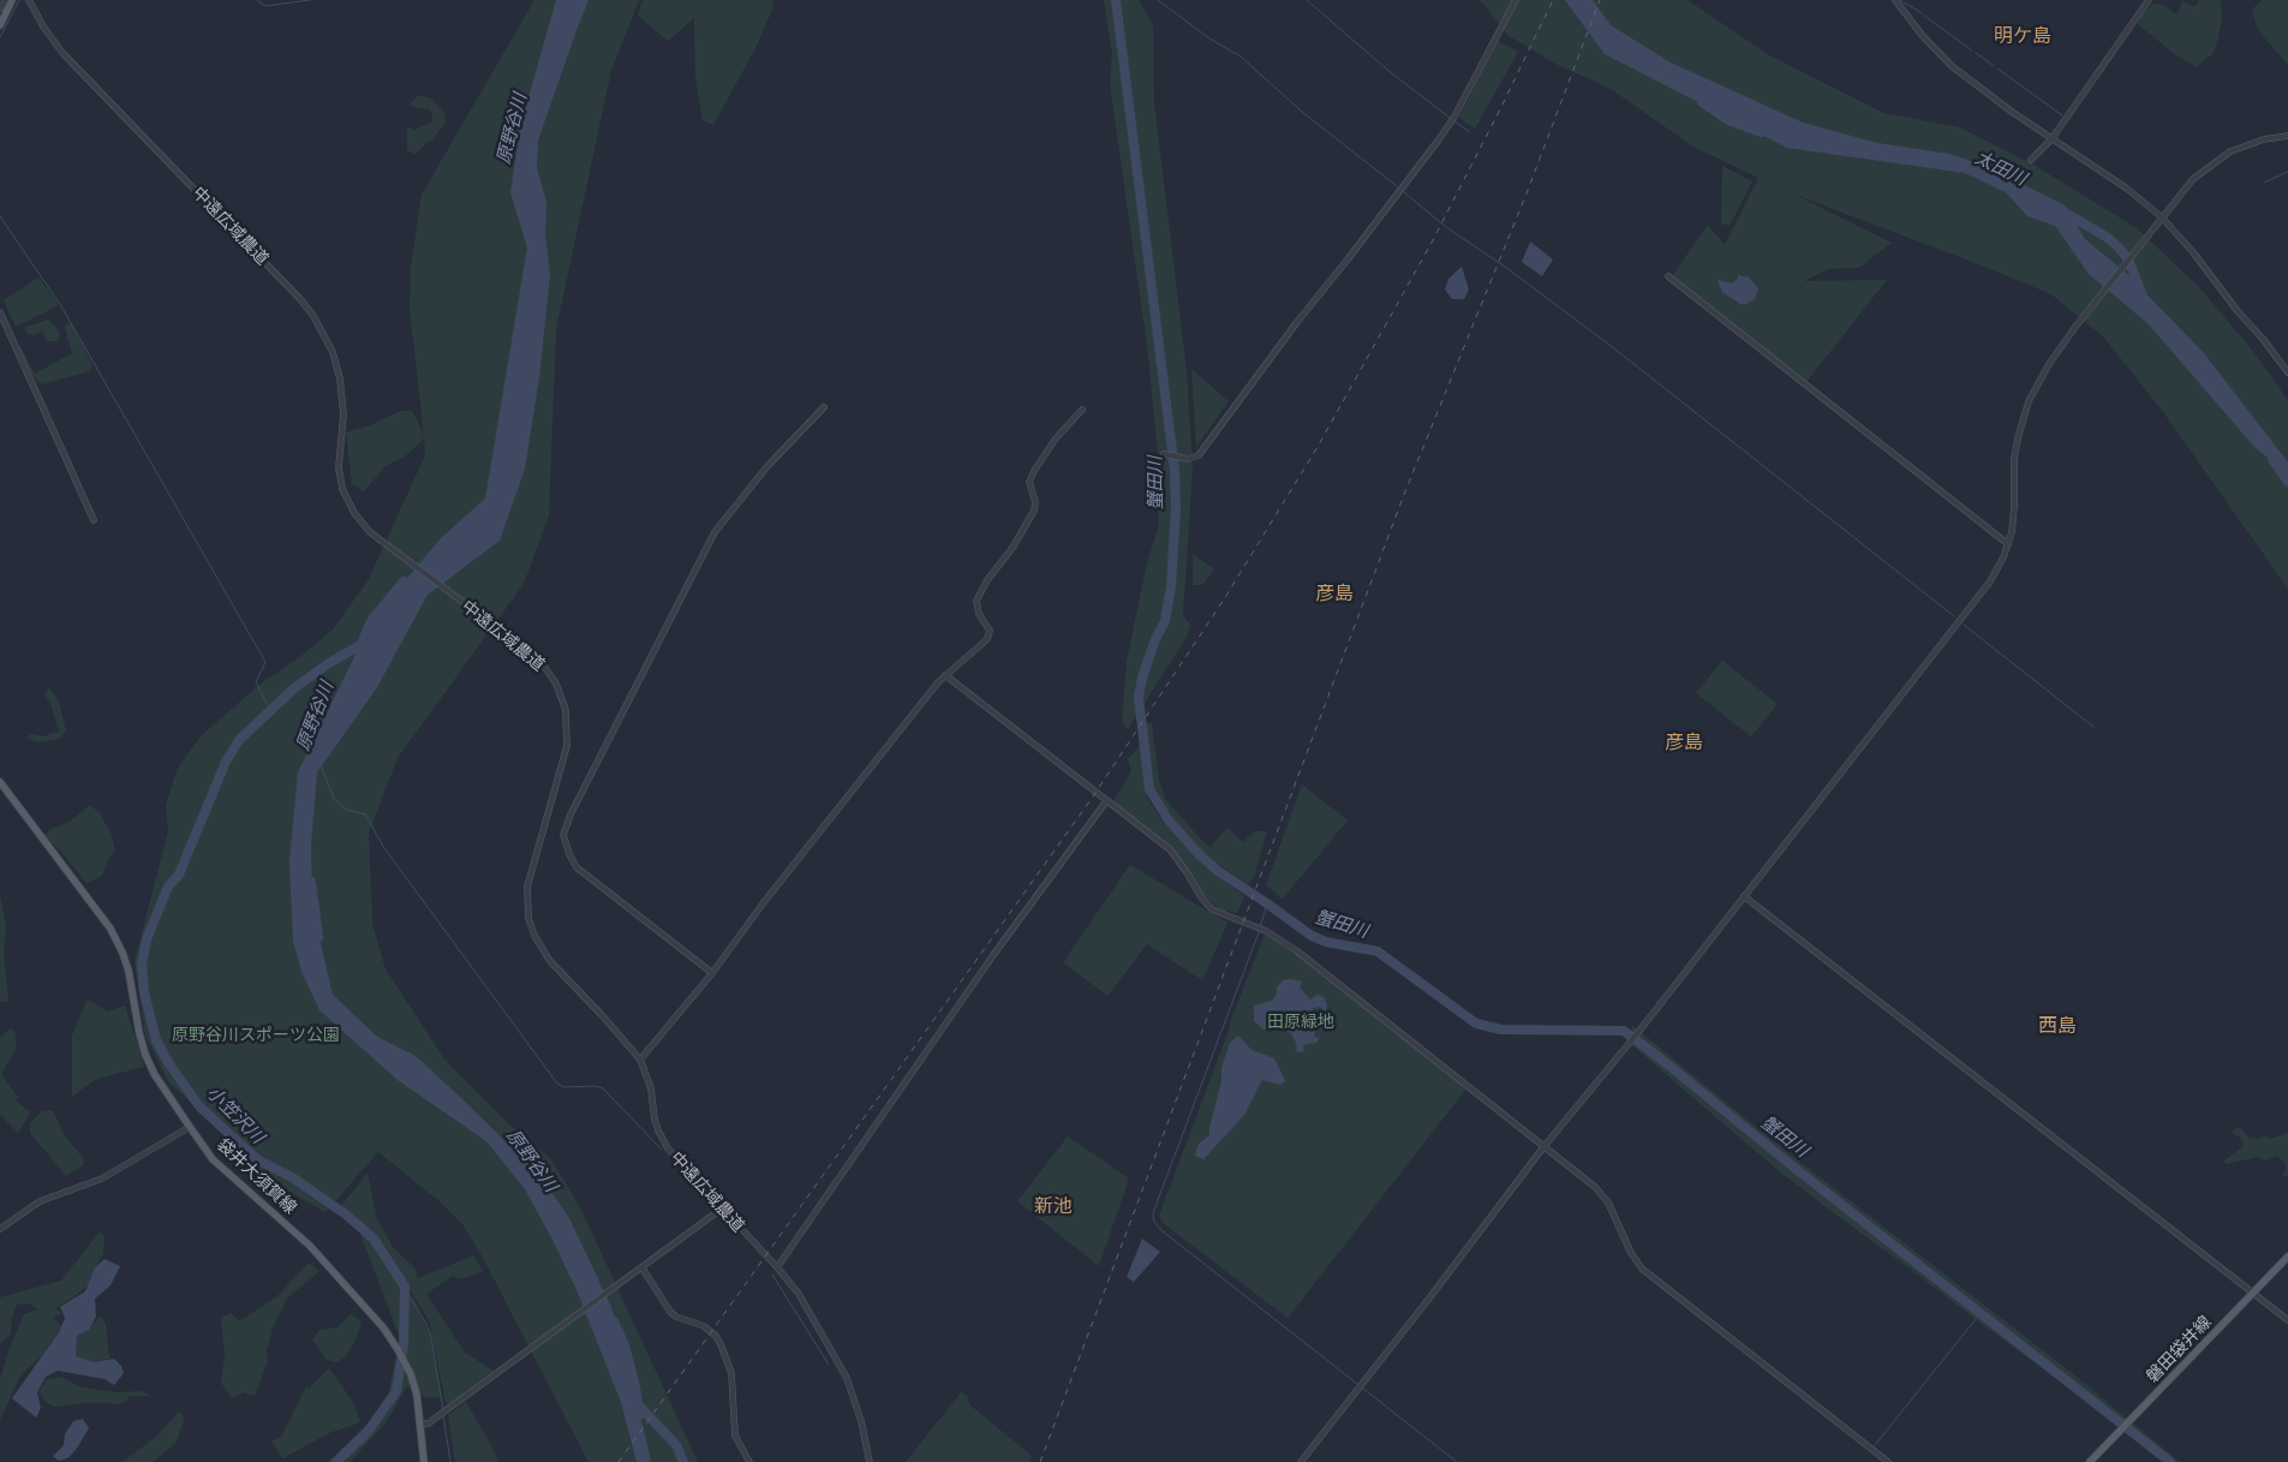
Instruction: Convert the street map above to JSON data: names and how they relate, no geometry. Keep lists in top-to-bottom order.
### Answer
{
  "streets": {
    "main road": ["袋井大須賀線", "磐田袋井線"],
    "street": ["中遠広域農道"]
  },
  "districts": [
    "明ケ島",
    "彦島",
    "彦島",
    "西島",
    "新池"
  ],
  "water": [
    "原野谷川",
    "太田川",
    "蟹田川",
    "小笠沢川"
  ],
  "parks": ["田原緑地", "原野谷川スポーツ公園"]
}
